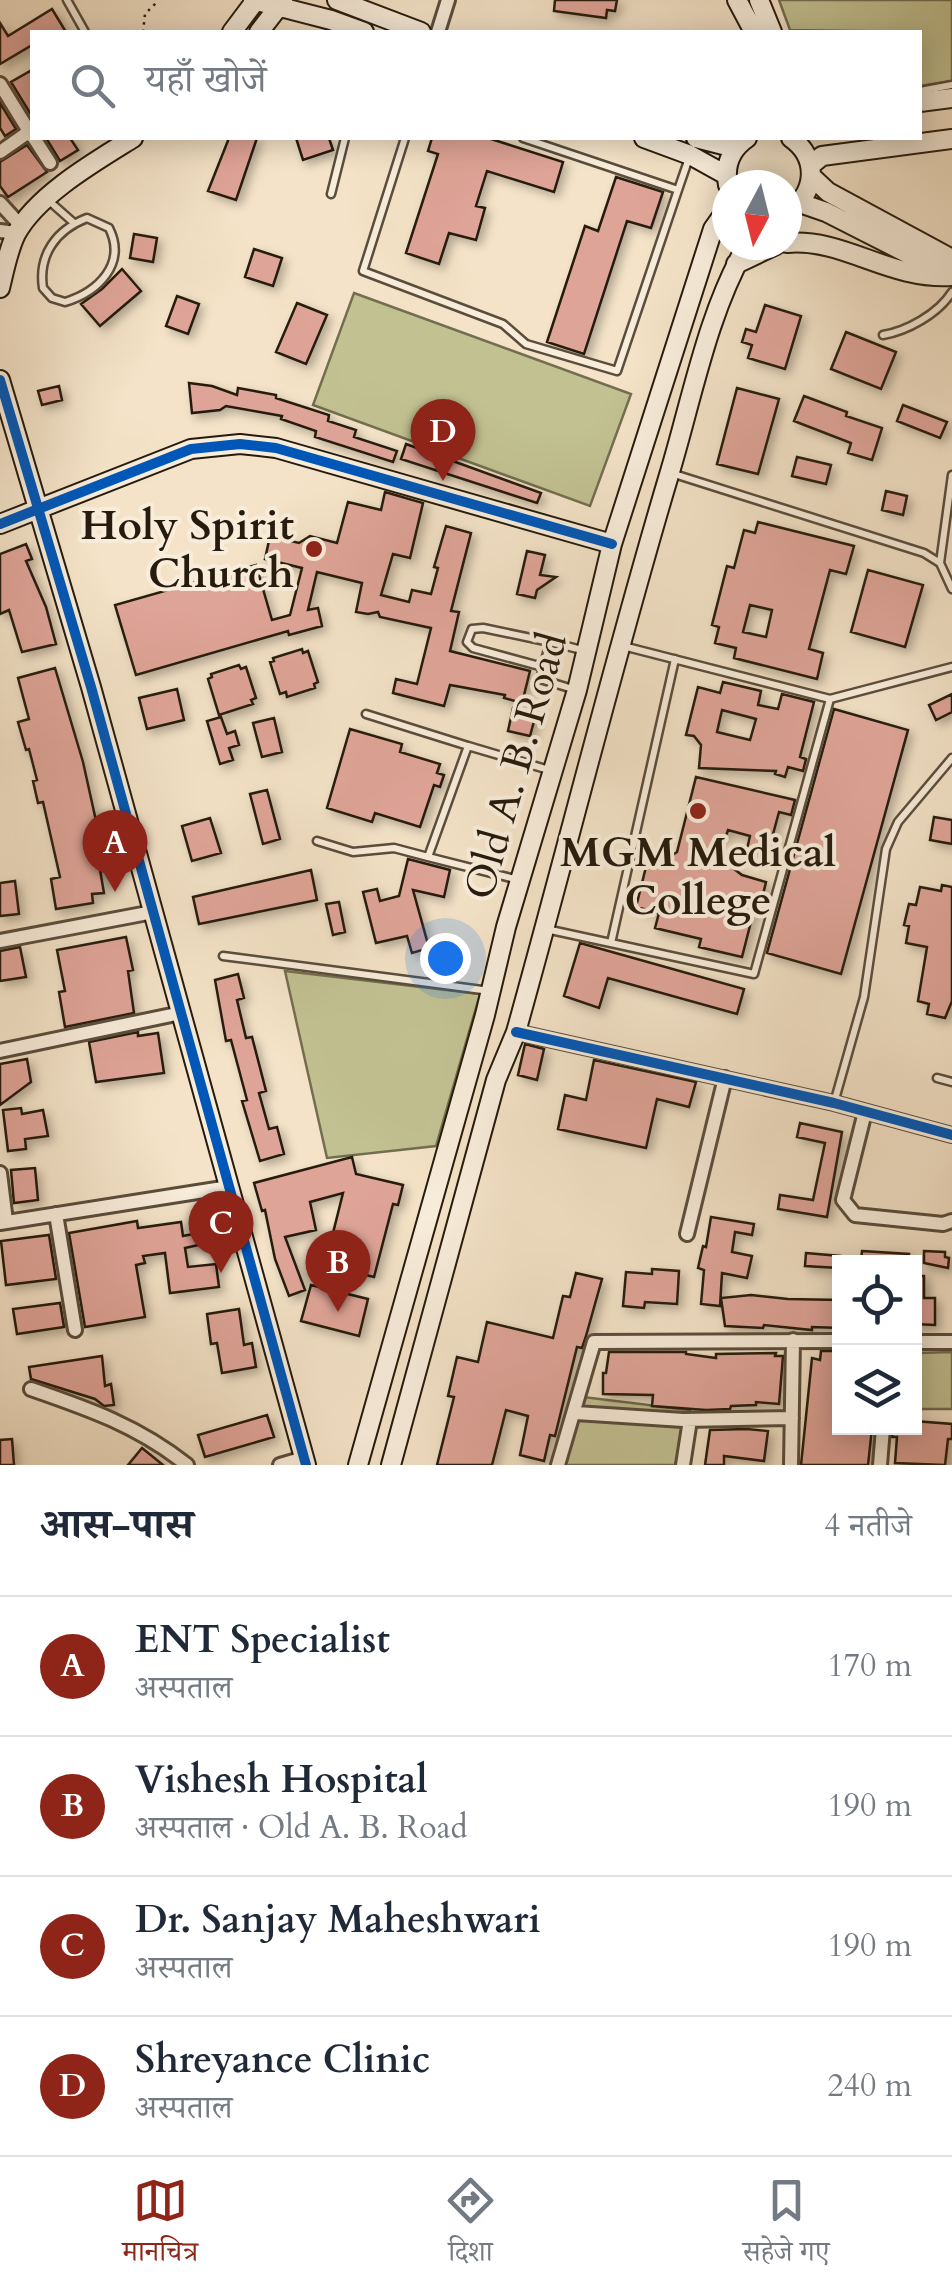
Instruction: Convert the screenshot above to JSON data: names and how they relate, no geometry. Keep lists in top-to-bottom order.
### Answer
{
  "streets": {
    "main road": ["Old A. B. Road"]
  },
  "places": ["Holy Spirit Church", "MGM Medical College"],
  "north": "bottom",
  "page": {
    "search": "यहाँ खोजें",
    "pins": [
      "D",
      "A",
      "C",
      "B"
    ],
    "heading": ["आस-पास", "4 नतीजे"],
    "list": [
      {
        "mark": "A",
        "name": "ENT Specialist",
        "note": "अस्पताल",
        "value": "170 m"
      },
      {
        "mark": "B",
        "name": "Vishesh Hospital",
        "note": "अस्पताल · Old A. B. Road",
        "value": "190 m"
      },
      {
        "mark": "C",
        "name": "Dr. Sanjay Maheshwari",
        "note": "अस्पताल",
        "value": "190 m"
      },
      {
        "mark": "D",
        "name": "Shreyance Clinic",
        "note": "अस्पताल",
        "value": "240 m"
      }
    ],
    "nav": ["मानचित्र", "दिशा", "सहेजे गए"]
  }
}
